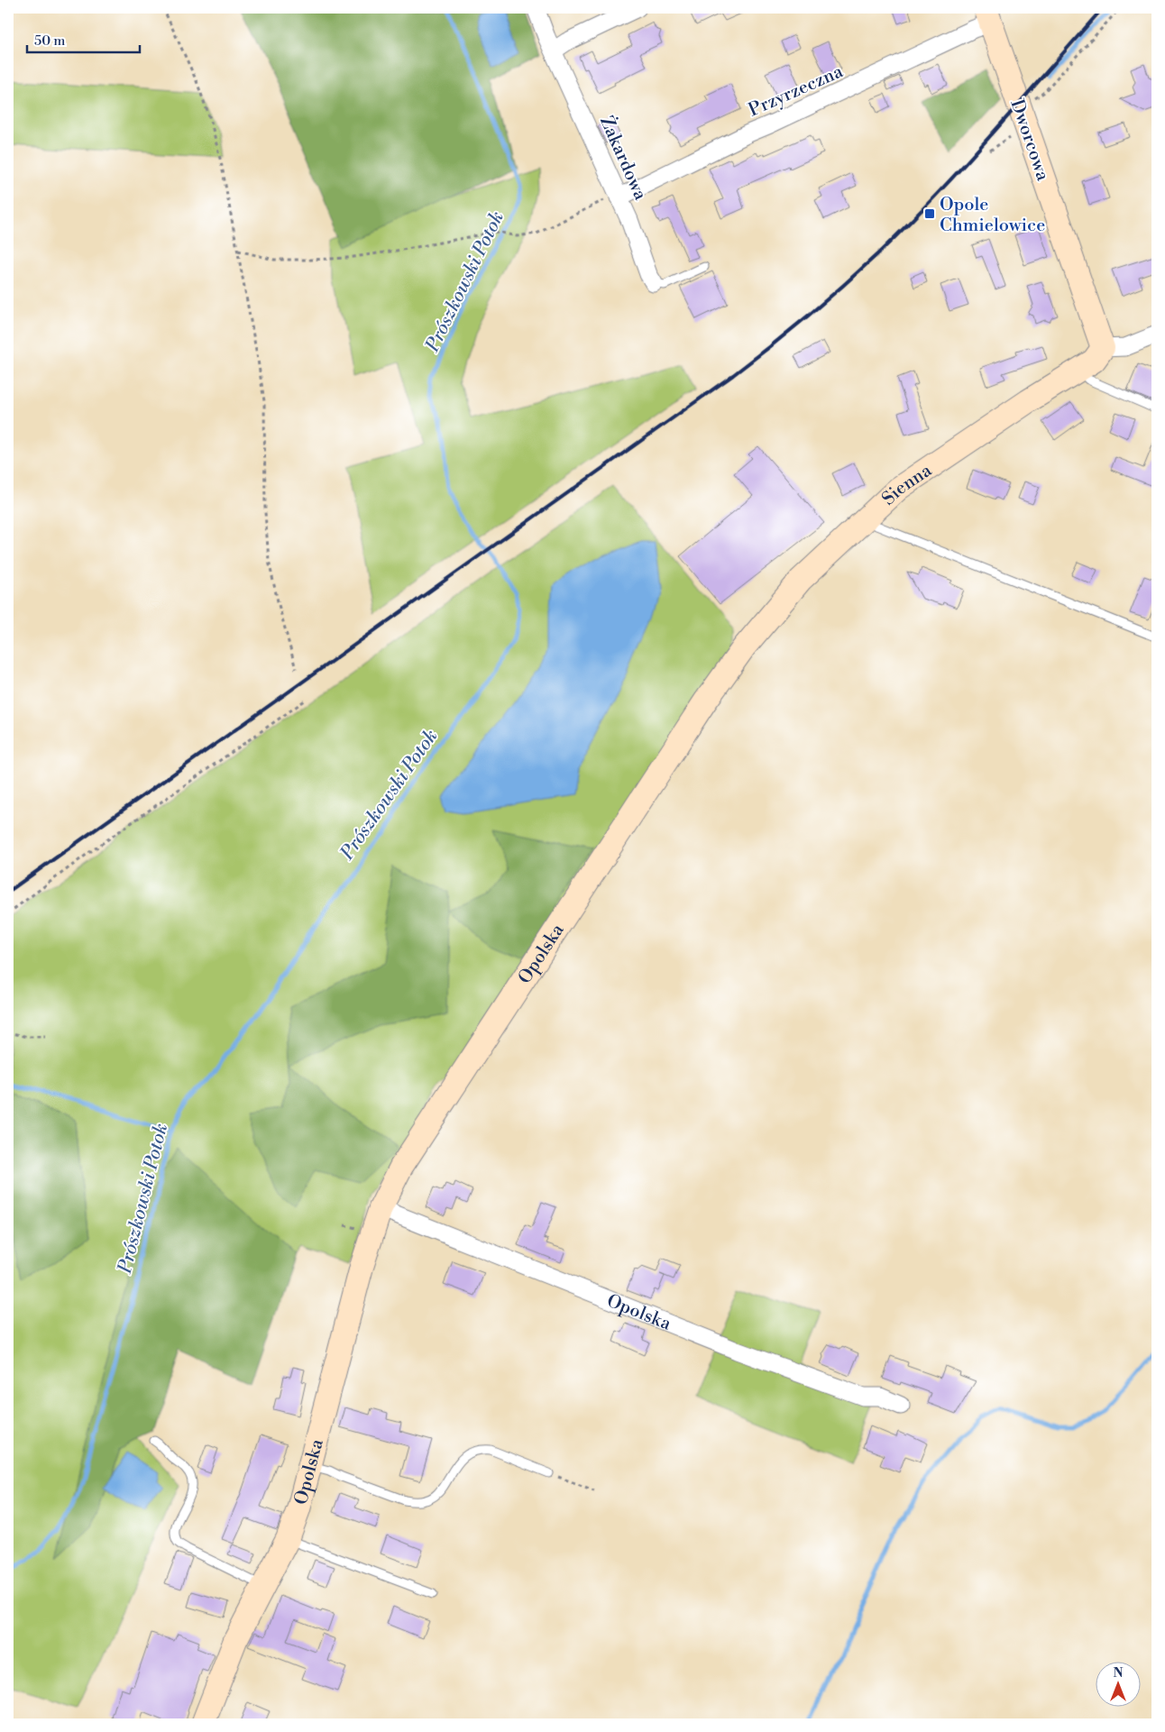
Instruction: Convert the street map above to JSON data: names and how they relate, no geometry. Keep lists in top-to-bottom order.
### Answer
{
  "streets": {
    "street": [
      "Przyrzeczna",
      "Dworcowa",
      "Żakardowa",
      "Sienna",
      "Opolska"
    ]
  },
  "crossings": [
    ["Przyrzeczna", "Dworcowa"],
    ["Przyrzeczna", "Żakardowa"],
    ["Dworcowa", "Sienna"],
    ["Sienna", "Opolska"]
  ],
  "water": ["Prószkowski Potok"],
  "places": {
    "transit": ["Opole Chmielowice"]
  },
  "scale_bar": "50 m",
  "north": "top"
}
